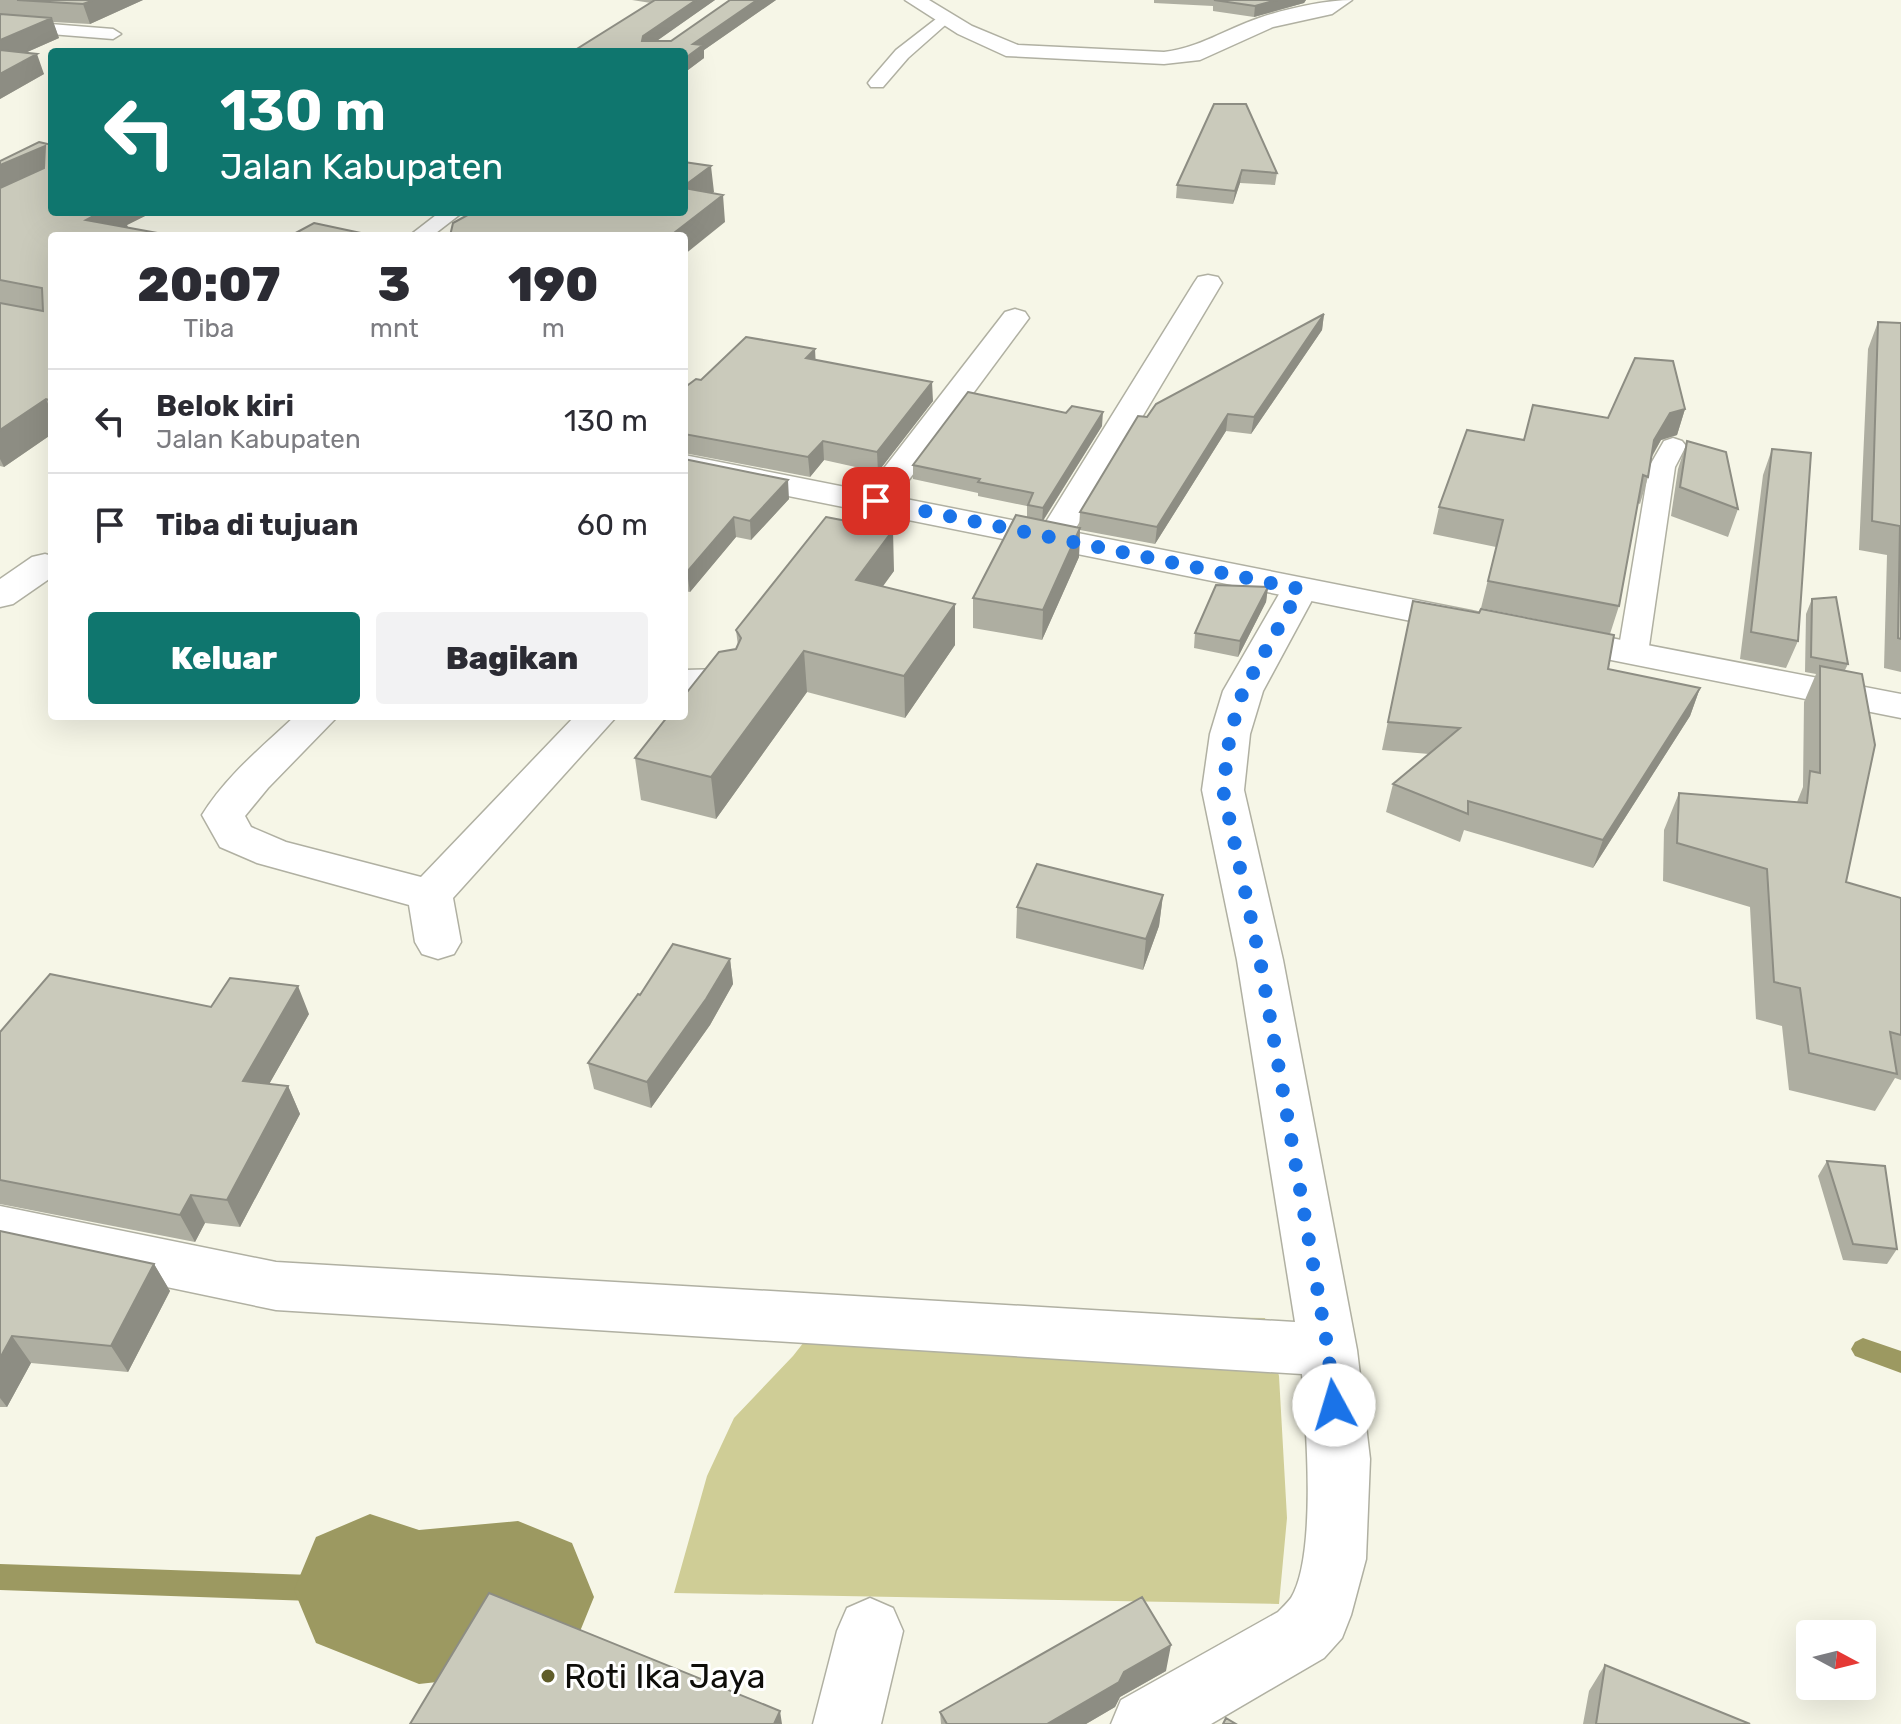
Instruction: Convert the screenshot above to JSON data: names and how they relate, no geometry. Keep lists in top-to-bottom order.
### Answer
{
  "places": ["Roti Ika Jaya"],
  "north": "right",
  "page": {
    "turn": ["130 m", "Jalan Kabupaten"],
    "eta": [
      "20:07",
      "Tiba",
      "3",
      "mnt",
      "190",
      "m"
    ],
    "list": [
      {
        "name": "Belok kiri",
        "note": "Jalan Kabupaten",
        "value": "130 m"
      },
      {
        "name": "Tiba di tujuan",
        "value": "60 m"
      }
    ],
    "buttons": ["Keluar", "Bagikan"]
  }
}
